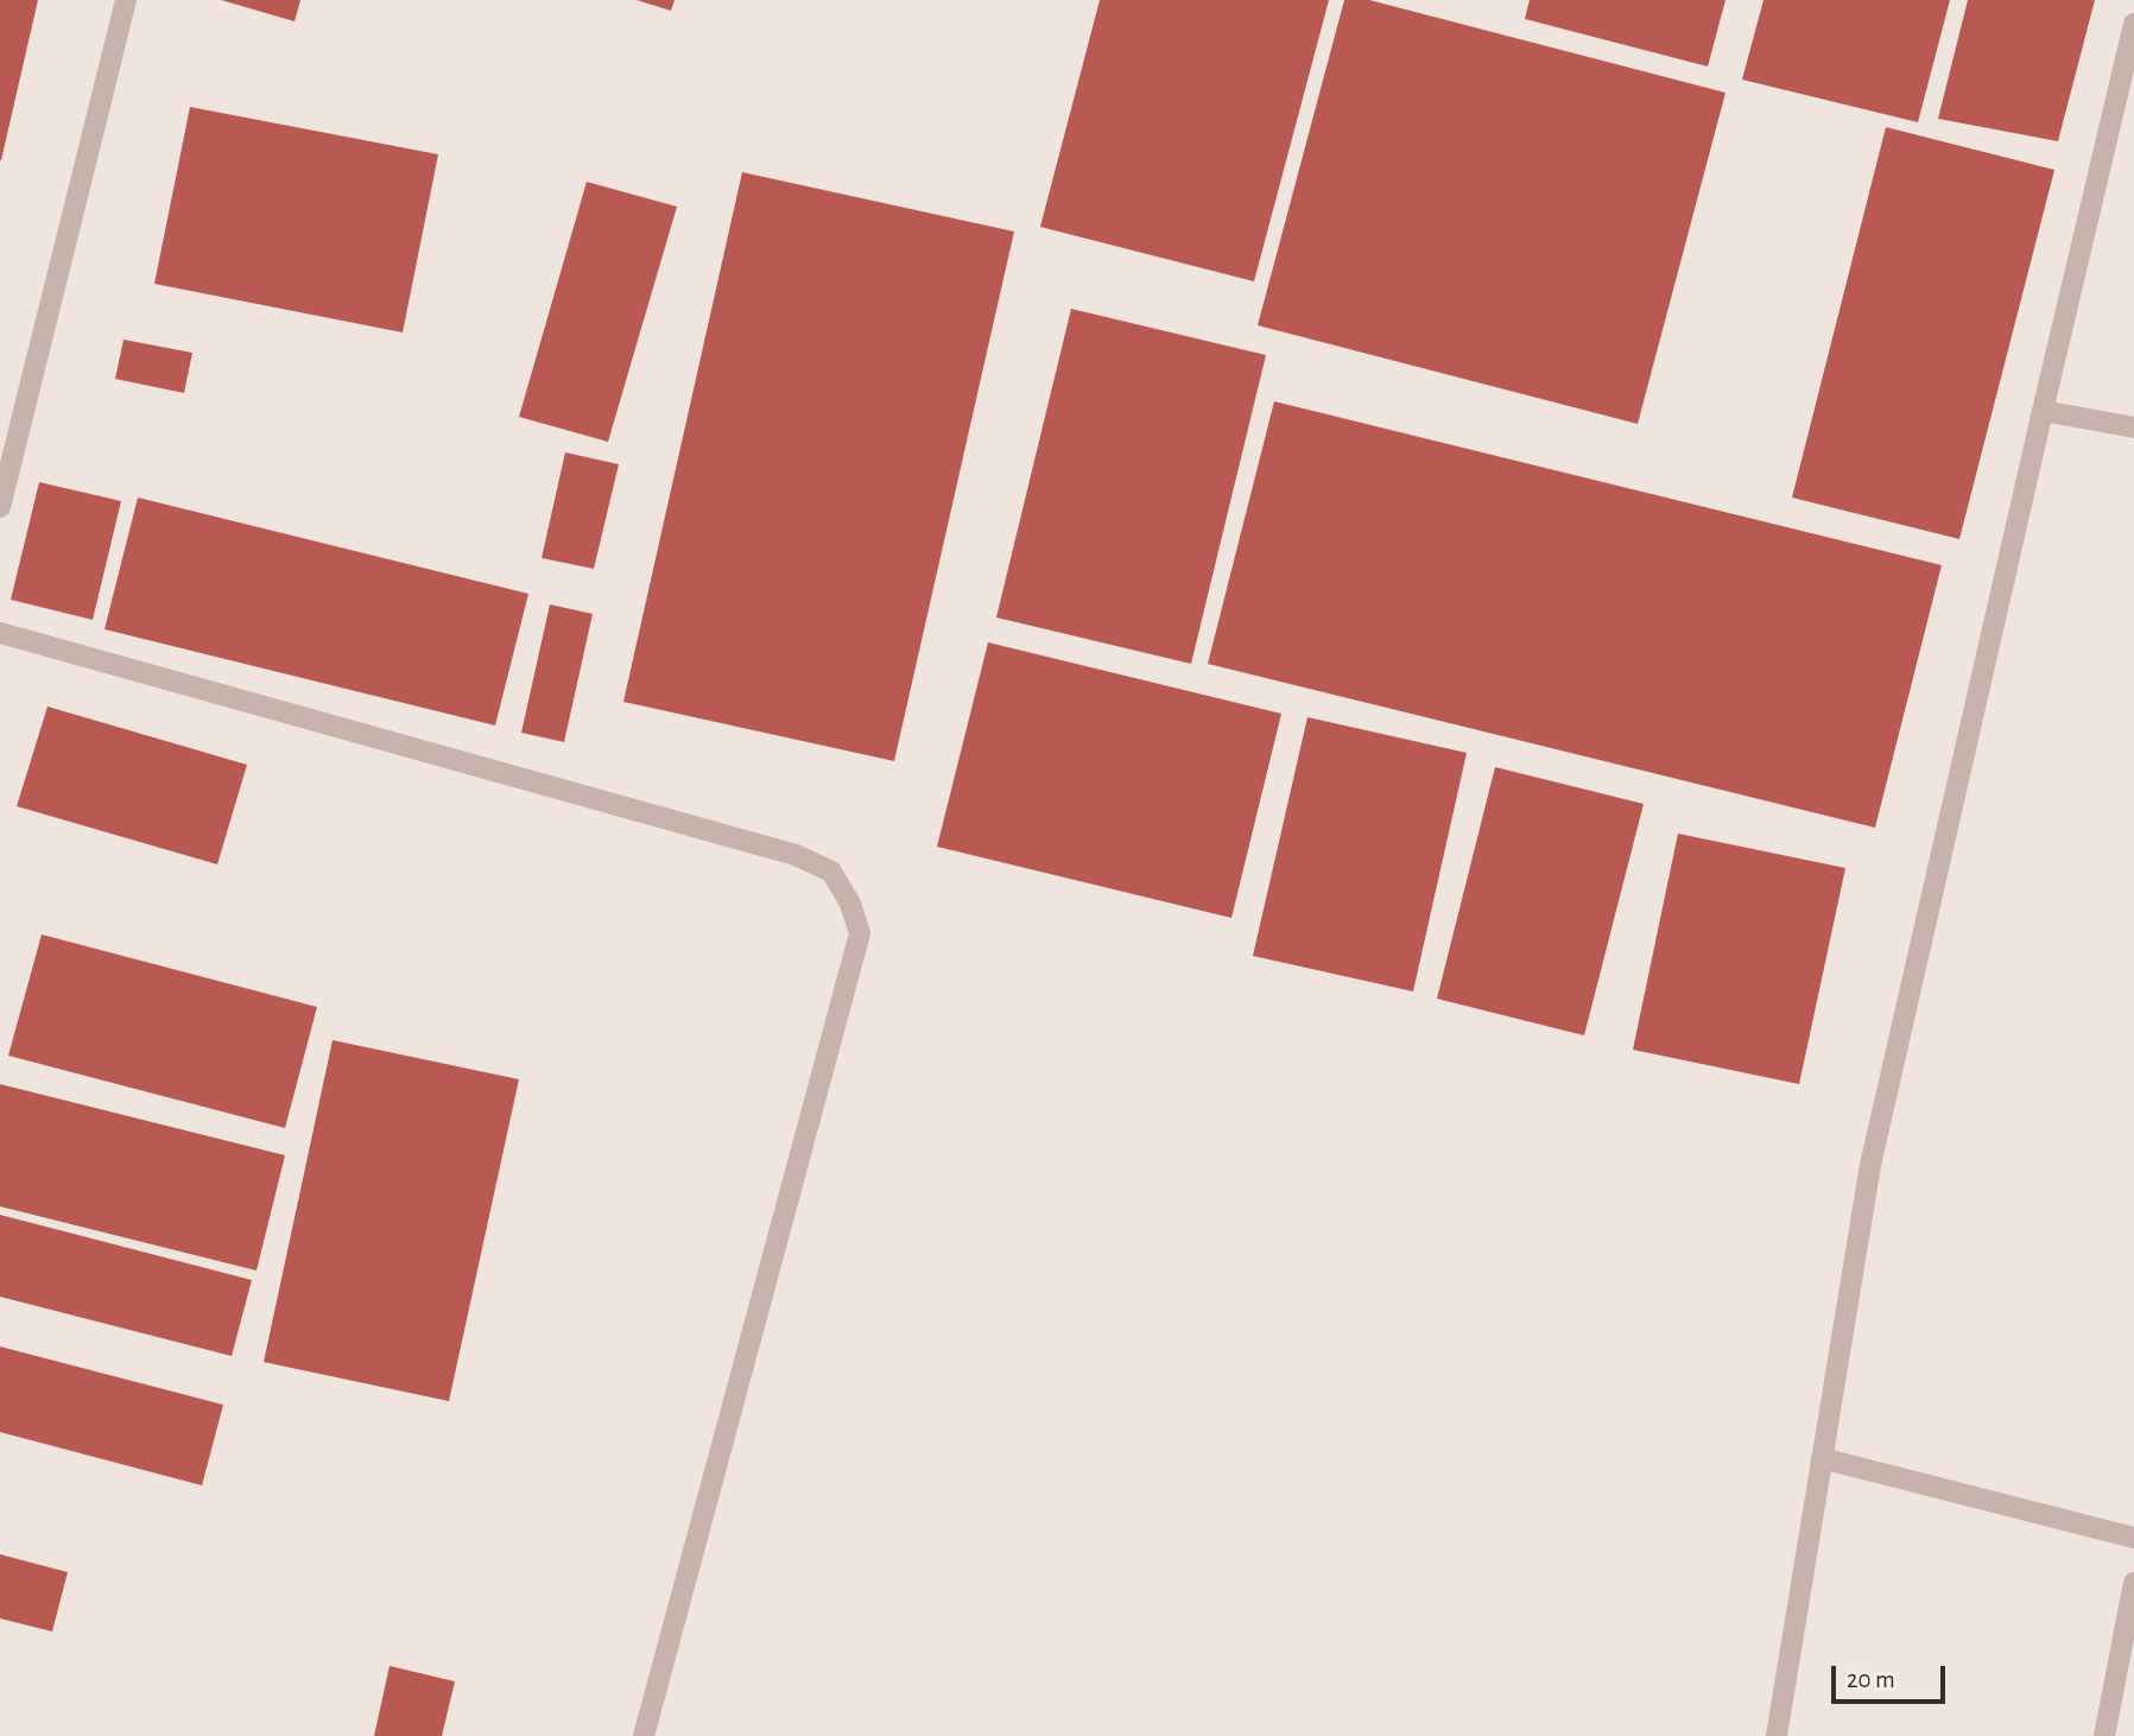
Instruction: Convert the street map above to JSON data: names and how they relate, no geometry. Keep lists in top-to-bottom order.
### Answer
{
  "scale_bar": "20 m"
}
